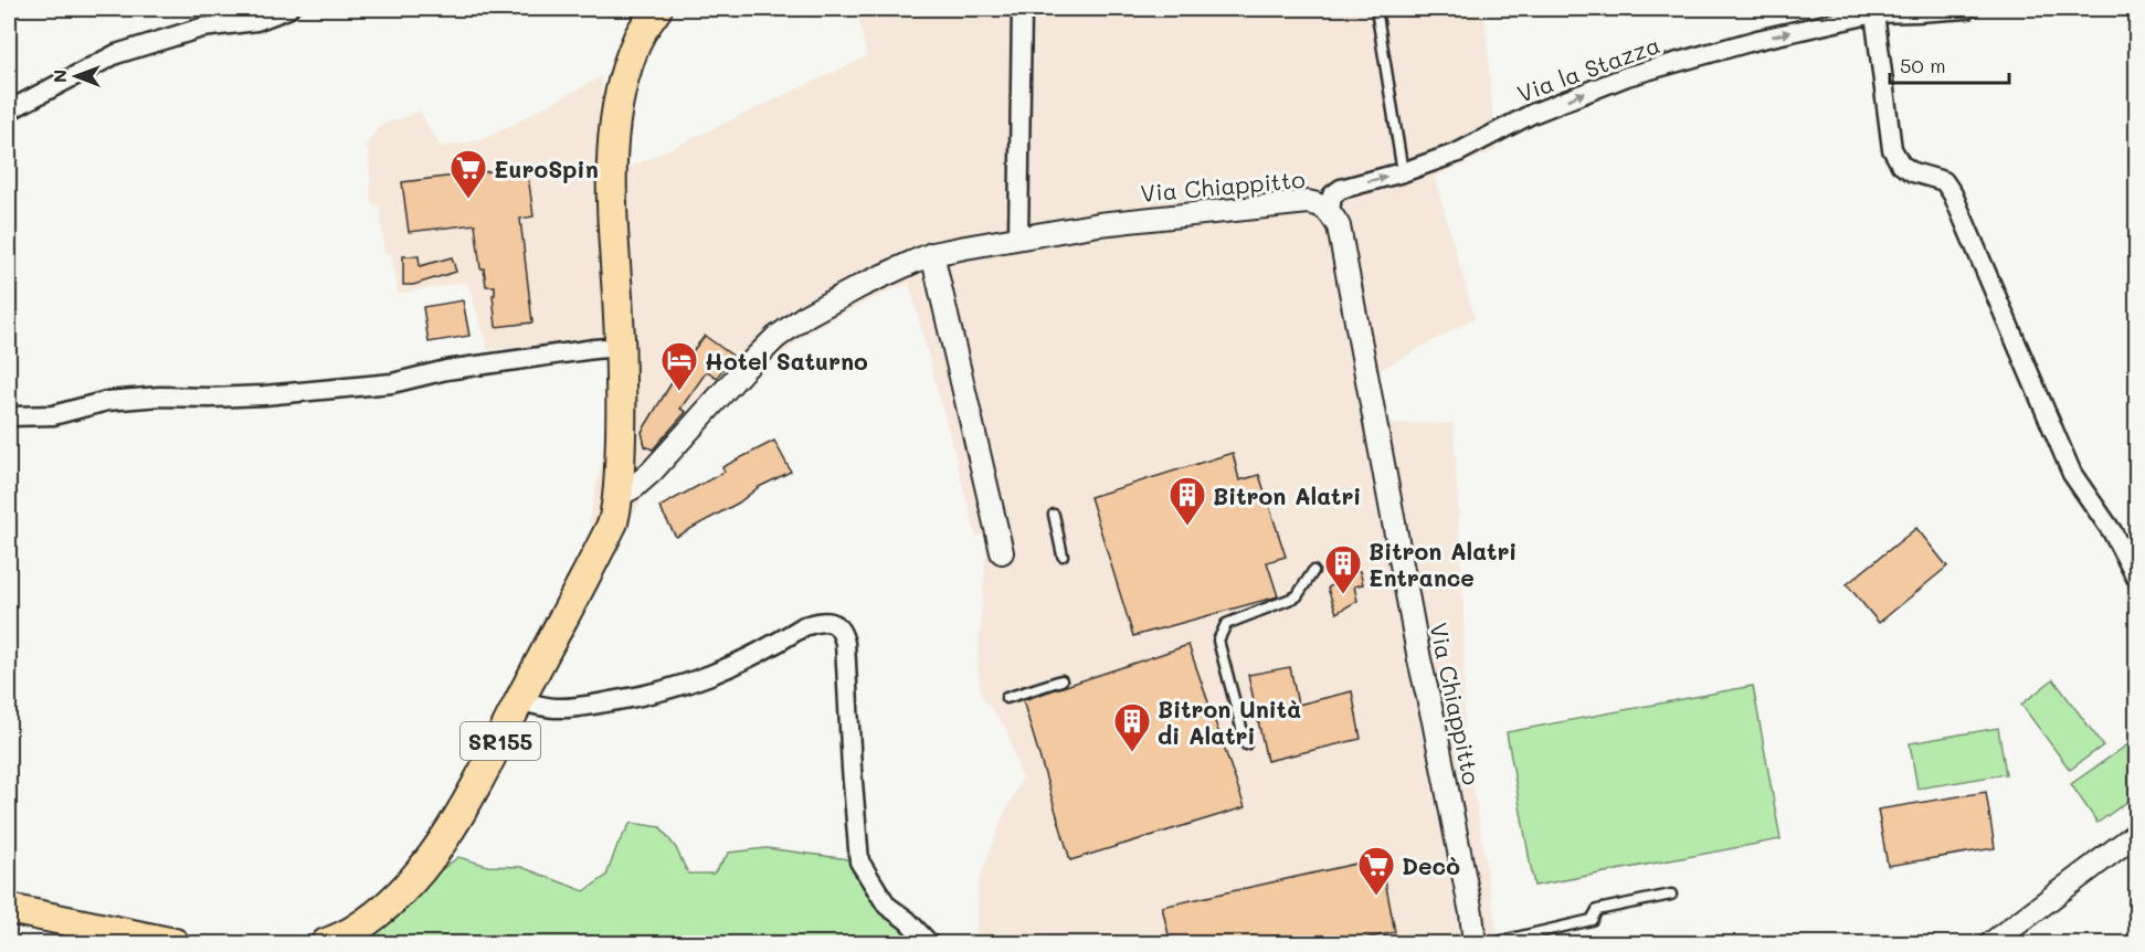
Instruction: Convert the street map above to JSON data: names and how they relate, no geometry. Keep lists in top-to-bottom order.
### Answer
{
  "streets": {
    "main road": ["SR155"],
    "street": ["Via la Stazza", "Via Chiappitto"]
  },
  "crossings": [
    ["Via la Stazza", "Via Chiappitto"],
    ["Via Chiappitto", "SR155"]
  ],
  "one_way": ["Via la Stazza"],
  "places": {
    "supermarket": ["EuroSpin", "Decò"],
    "hotel": ["Hotel Saturno"],
    "building": ["Bitron Alatri", "Bitron Alatri Entrance", "Bitron Unità di Alatri"]
  },
  "scale_bar": "50 m",
  "north": "left"
}
